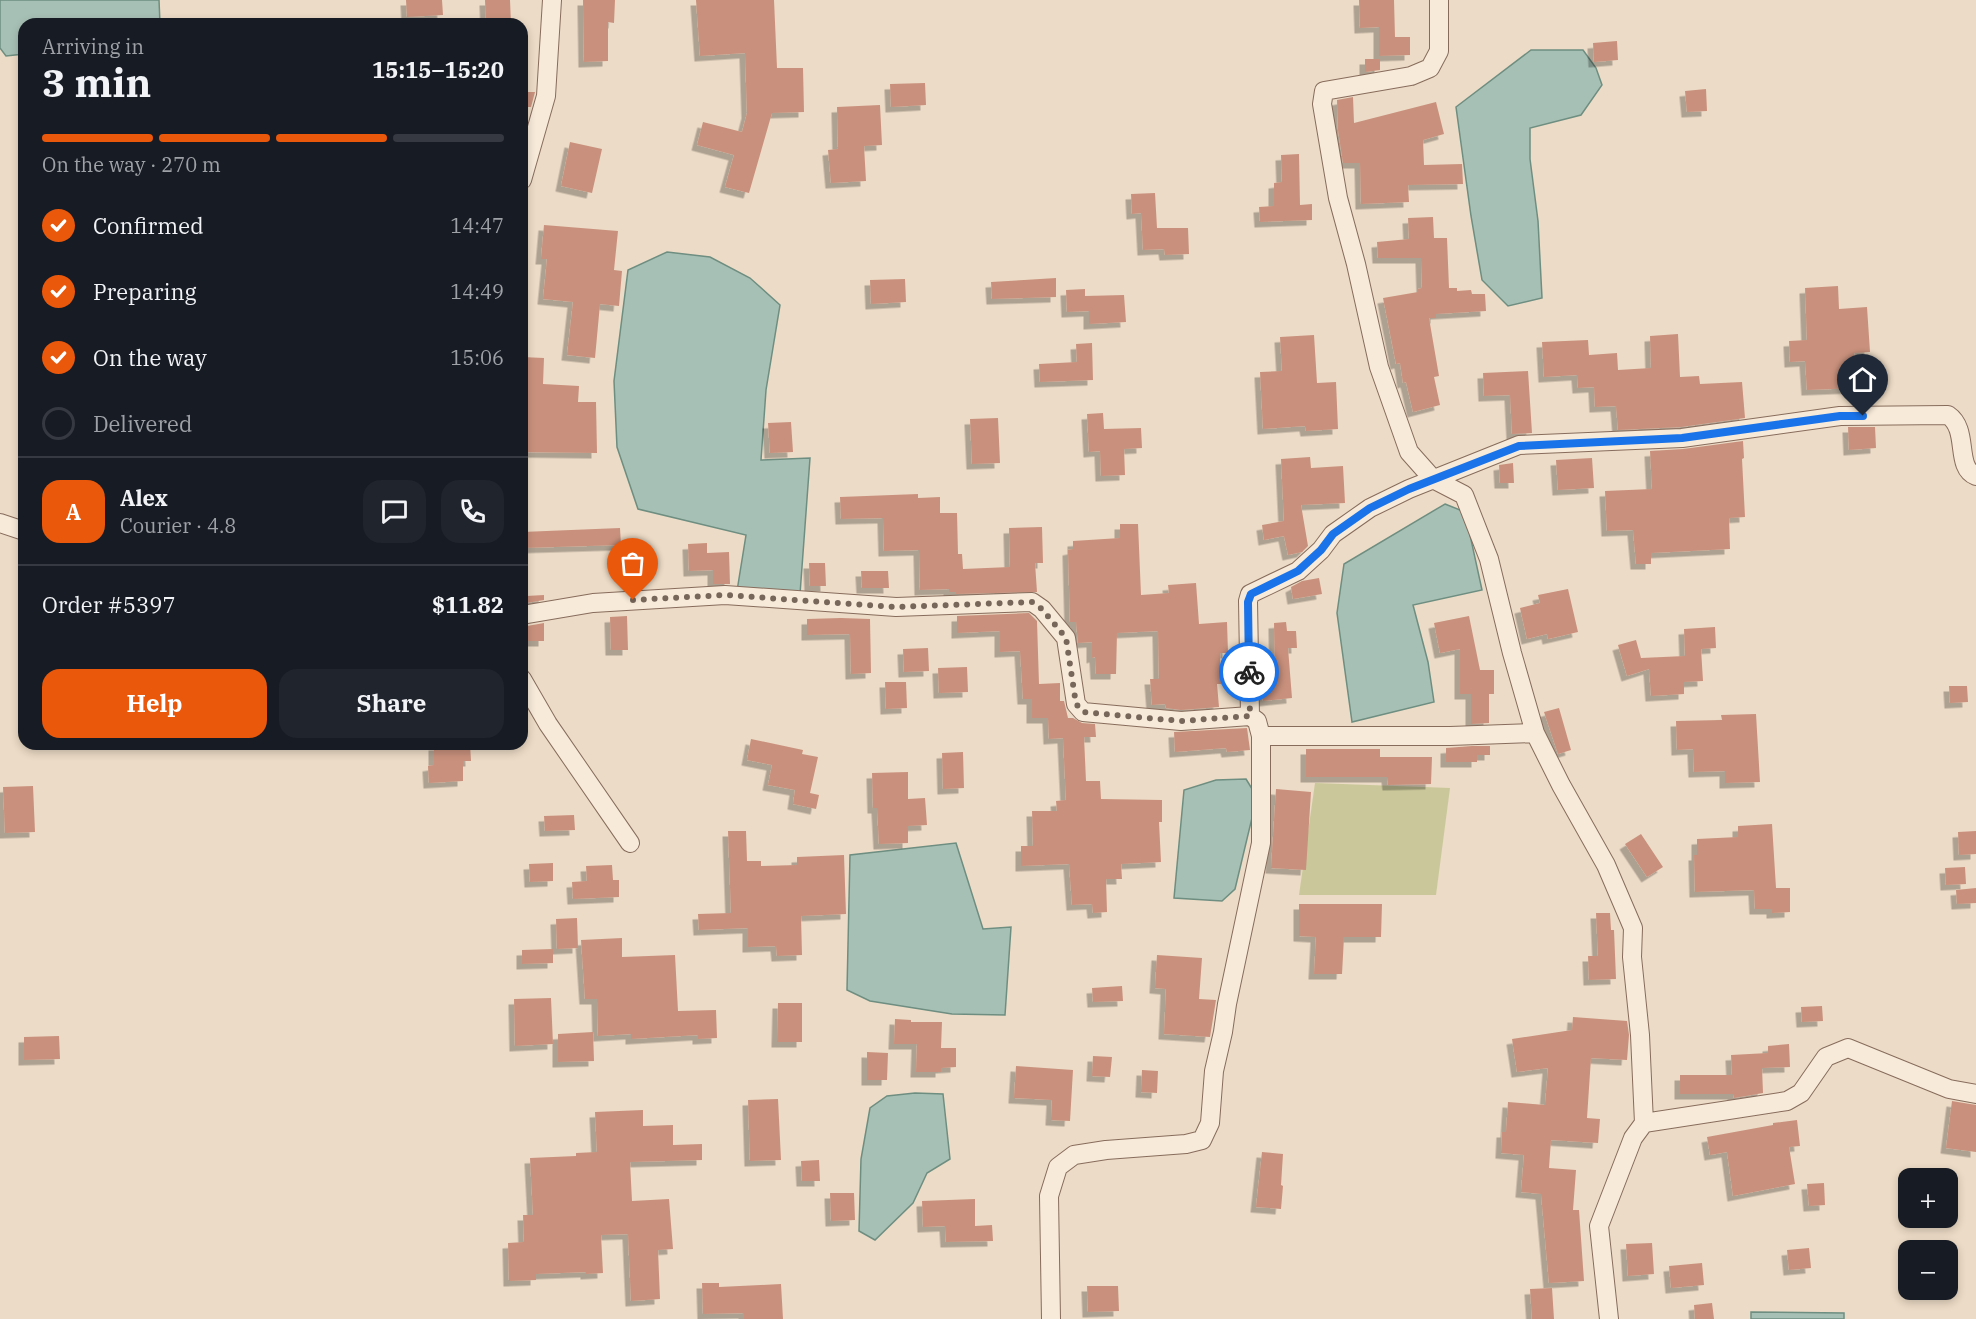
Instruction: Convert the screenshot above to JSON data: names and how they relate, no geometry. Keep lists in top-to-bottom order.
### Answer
{
  "page": {
    "heading": ["3 min", "Arriving in", "15:15–15:20"],
    "panel": [
      "Alex",
      "Courier · 4.8",
      "Order #5397",
      "$11.82"
    ],
    "bar": "On the way · 270 m",
    "list": [
      ["Confirmed", "14:47"],
      ["Preparing", "14:49"],
      ["On the way", "15:06"],
      "Delivered"
    ],
    "round": "A",
    "buttons": ["Help", "Share"],
    "map_buttons": ["+", "−"]
  }
}
